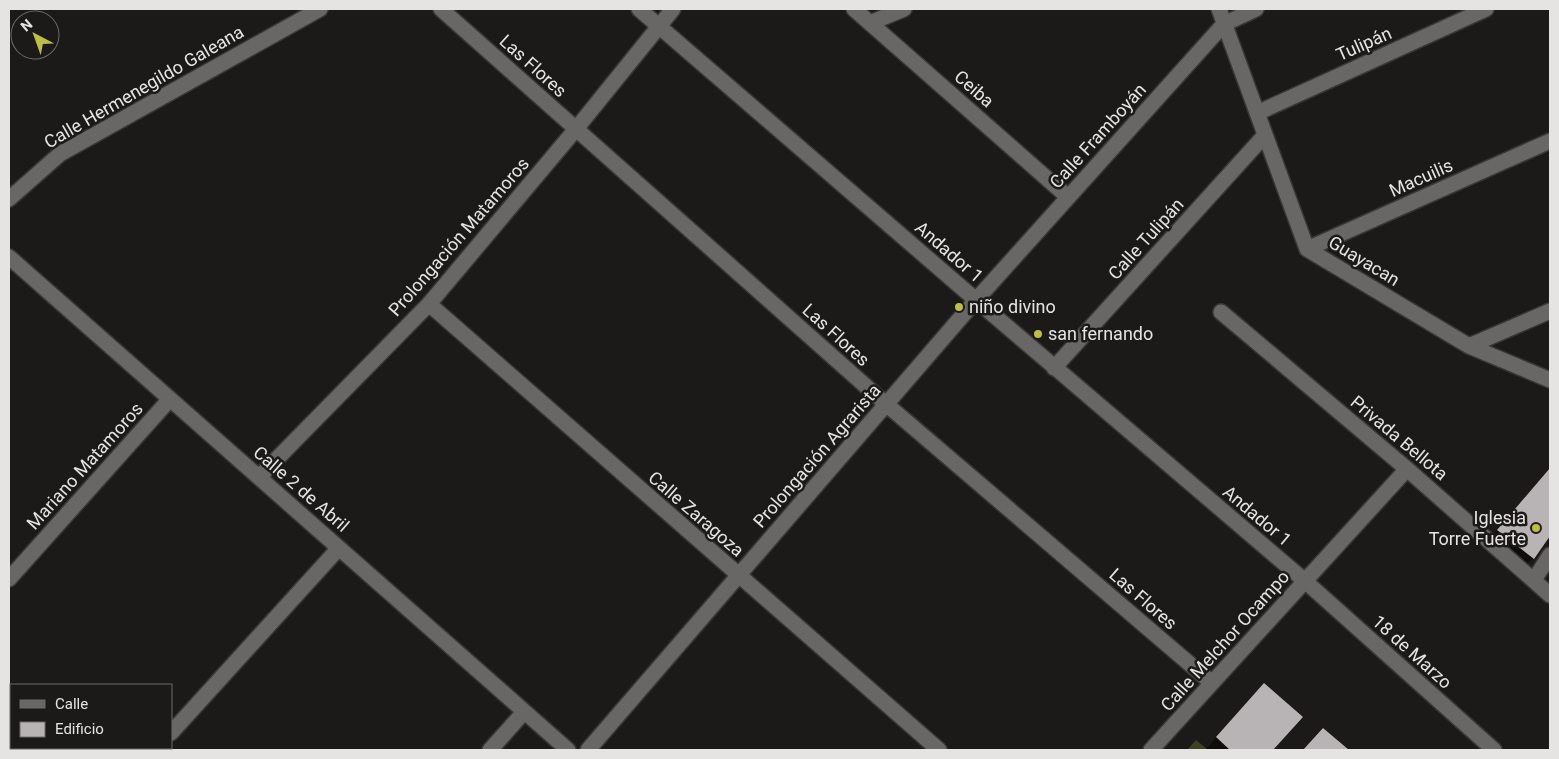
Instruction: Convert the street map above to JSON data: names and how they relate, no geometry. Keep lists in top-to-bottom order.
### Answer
{
  "streets": {
    "street": [
      "Tulipán",
      "Las Flores",
      "Calle Hermenegildo Galeana",
      "Ceiba",
      "Calle Framboyán",
      "Macuilis",
      "Prolongación Matamoros",
      "Calle Tulipán",
      "Andador 1",
      "Guayacan",
      "Privada Bellota",
      "Prolongación Agrarista",
      "Mariano Matamoros",
      "Calle 2 de Abril",
      "Calle Zaragoza",
      "Calle Melchor Ocampo",
      "18 de Marzo"
    ]
  },
  "crossings": [
    ["Tulipán", "Guayacan"],
    ["Las Flores", "Prolongación Matamoros"],
    ["Las Flores", "Prolongación Agrarista"],
    ["Las Flores", "Calle Melchor Ocampo"],
    ["Ceiba", "Calle Framboyán"],
    ["Calle Framboyán", "Andador 1"],
    ["Calle Framboyán", "Guayacan"],
    ["Calle Framboyán", "Prolongación Agrarista"],
    ["Macuilis", "Guayacan"],
    ["Prolongación Matamoros", "Andador 1"],
    ["Prolongación Matamoros", "Calle 2 de Abril"],
    ["Prolongación Matamoros", "Calle Zaragoza"],
    ["Calle Tulipán", "Andador 1"],
    ["Calle Tulipán", "Guayacan"],
    ["Andador 1", "Prolongación Agrarista"],
    ["Andador 1", "Calle Melchor Ocampo"],
    ["Andador 1", "18 de Marzo"],
    ["Privada Bellota", "Calle Melchor Ocampo"],
    ["Prolongación Agrarista", "Calle Zaragoza"],
    ["Mariano Matamoros", "Calle 2 de Abril"],
    ["Calle Melchor Ocampo", "18 de Marzo"]
  ],
  "places": ["niño divino", "san fernando", "Iglesia Torre Fuerte"],
  "legend": ["Calle", "Edificio"],
  "north": "top left"
}
